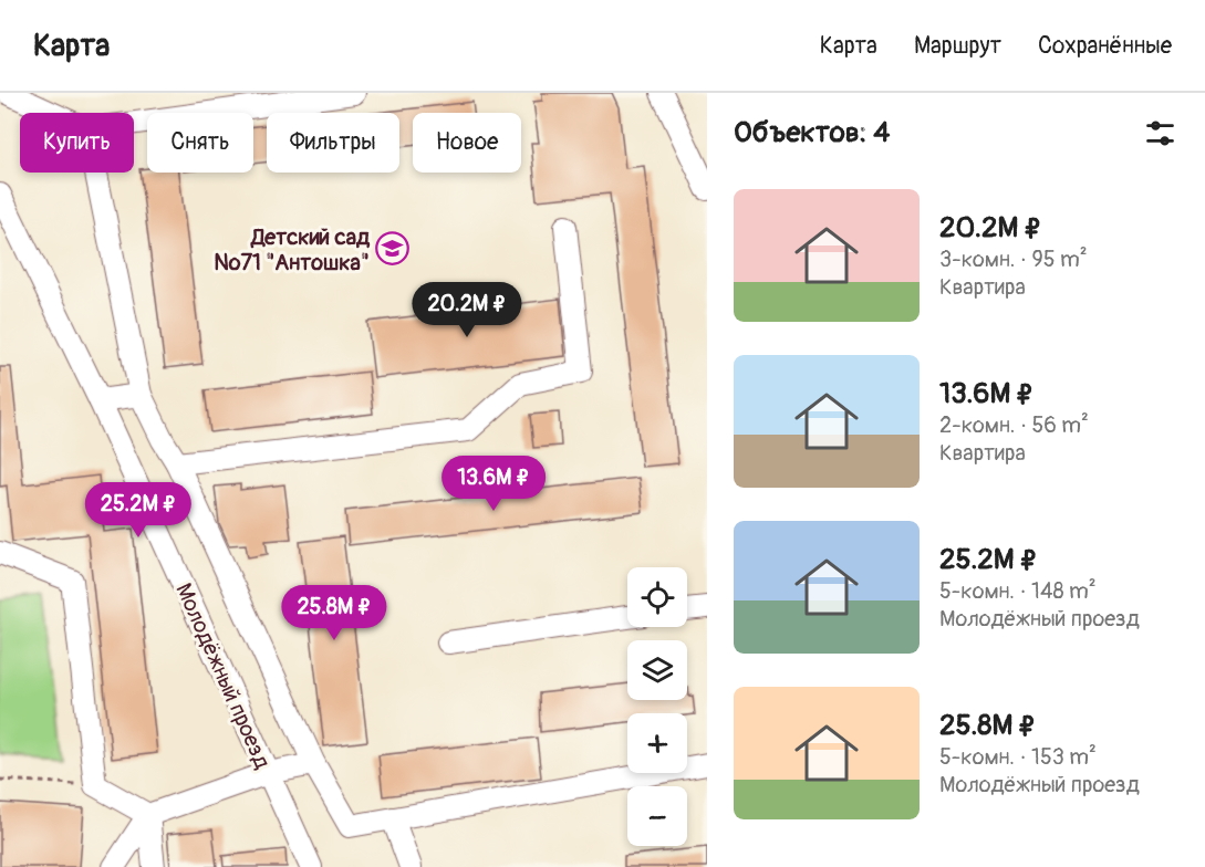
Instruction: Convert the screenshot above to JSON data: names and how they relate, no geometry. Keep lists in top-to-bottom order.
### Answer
{
  "streets": {
    "street": ["Молодёжный проезд"]
  },
  "places": {
    "school or university": ["Детский сад №71 \"Антошка\""]
  },
  "page": {
    "header": "Карта",
    "nav": ["Карта", "Маршрут", "Сохранённые"],
    "heading": "Объектов: 4",
    "chip": [
      "Купить",
      "Снять",
      "Фильтры",
      "Новое"
    ],
    "list": [
      {
        "name": "20.2M ₽",
        "note": "3-комн. · 95 m² · Квартира"
      },
      {
        "name": "13.6M ₽",
        "note": "2-комн. · 56 m² · Квартира"
      },
      {
        "name": "25.2M ₽",
        "note": "5-комн. · 148 m² · Молодёжный проезд"
      },
      {
        "name": "25.8M ₽",
        "note": "5-комн. · 153 m² · Молодёжный проезд"
      }
    ],
    "price": [
      "20.2M ₽",
      "13.6M ₽",
      "25.2M ₽",
      "25.8M ₽"
    ],
    "map_buttons": ["+", "−"]
  }
}
